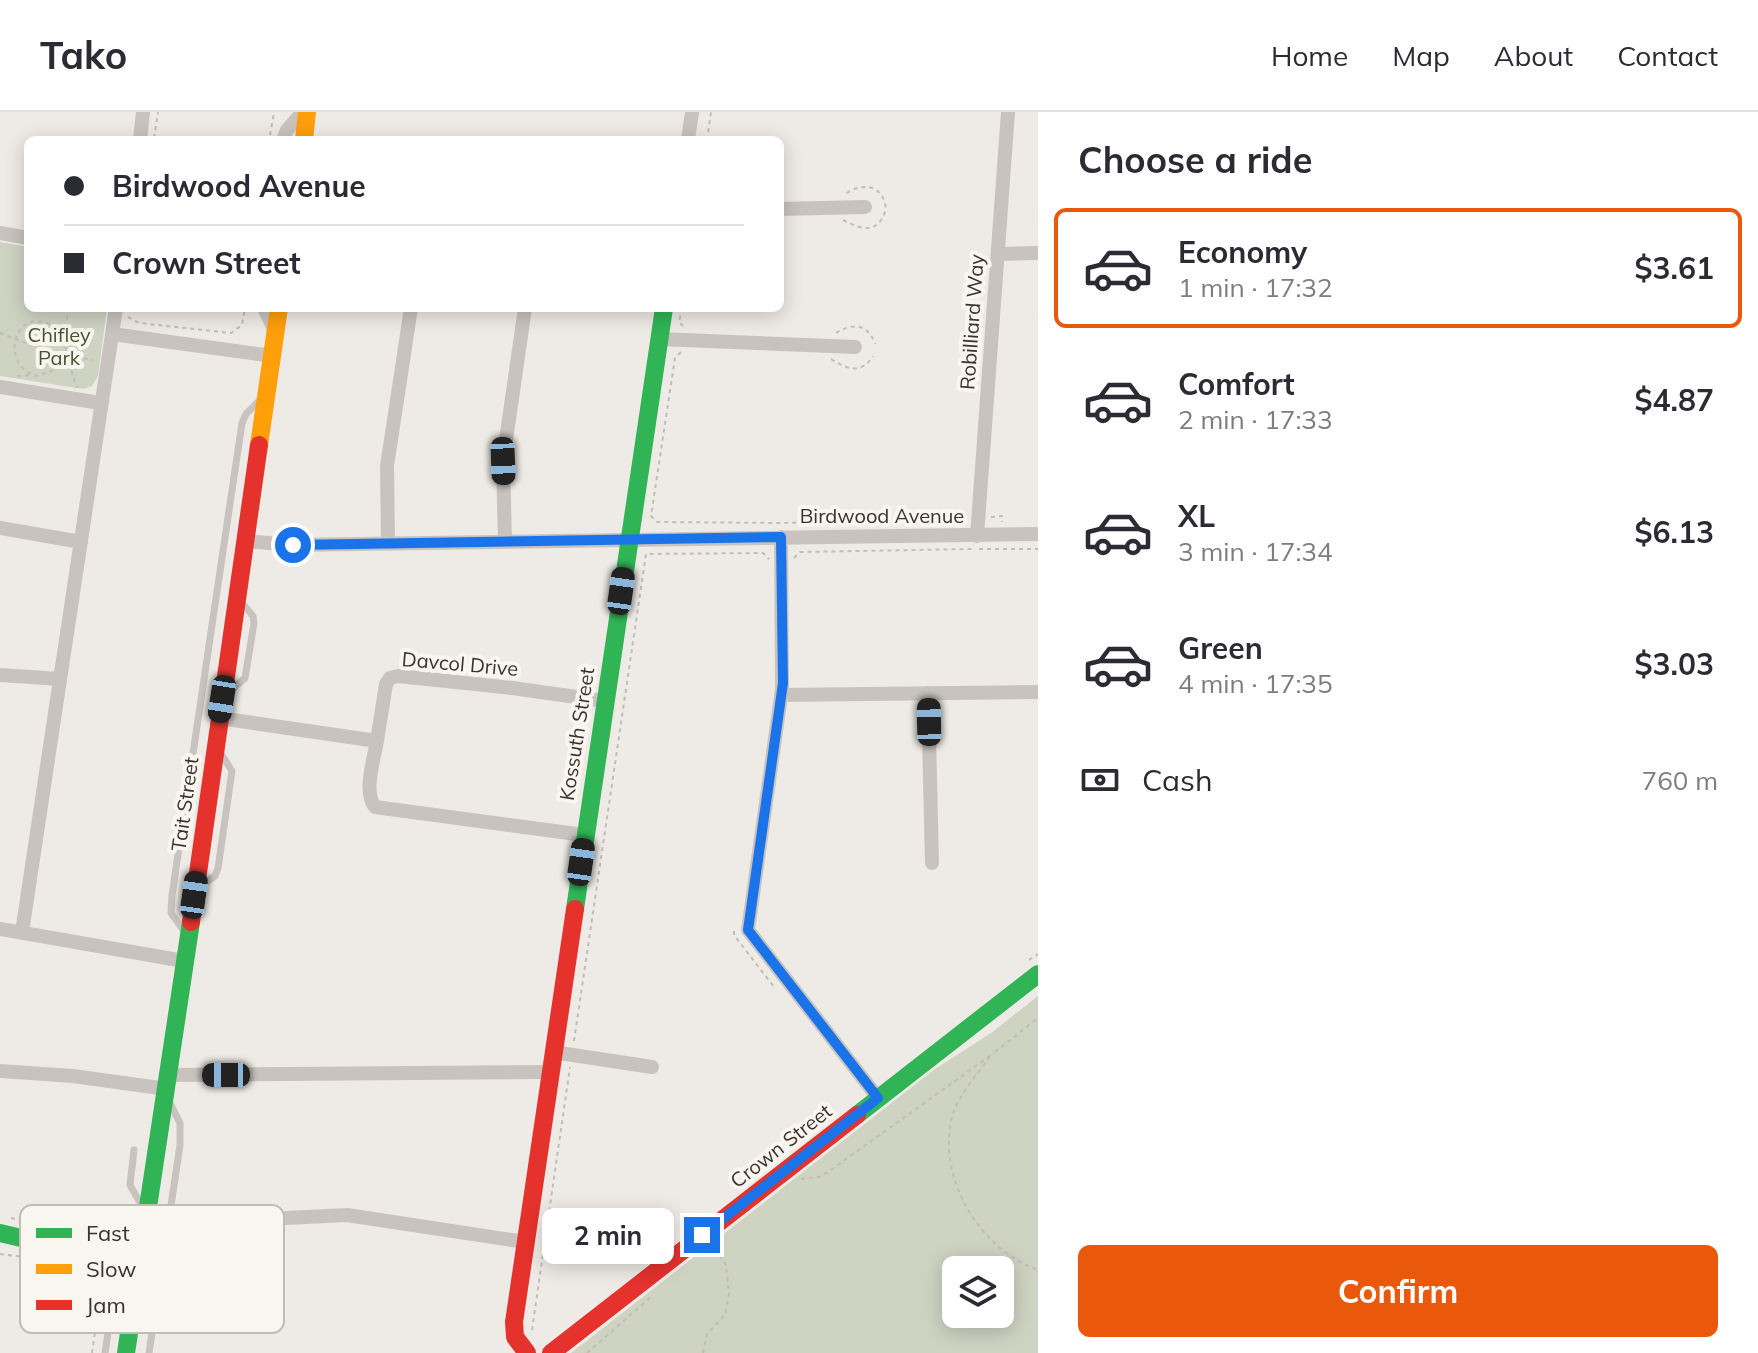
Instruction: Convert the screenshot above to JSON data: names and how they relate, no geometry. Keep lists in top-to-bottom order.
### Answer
{
  "streets": {
    "street": [
      "Robilliard Way",
      "Birdwood Avenue",
      "Davcol Drive",
      "Kossuth Street",
      "Tait Street",
      "Crown Street"
    ]
  },
  "crossings": [
    ["Robilliard Way", "Birdwood Avenue"],
    ["Birdwood Avenue", "Kossuth Street"],
    ["Birdwood Avenue", "Tait Street"],
    ["Davcol Drive", "Kossuth Street"]
  ],
  "parks": ["Chifley Park"],
  "legend": ["Fast", "Slow", "Jam"],
  "page": {
    "header": "Tako",
    "nav": [
      "Home",
      "Map",
      "About",
      "Contact"
    ],
    "heading": "Choose a ride",
    "banner": ["Birdwood Avenue", "Crown Street"],
    "list": [
      {
        "name": "Economy",
        "note": "1 min · 17:32",
        "value": "$3.61"
      },
      {
        "name": "Comfort",
        "note": "2 min · 17:33",
        "value": "$4.87"
      },
      {
        "name": "XL",
        "note": "3 min · 17:34",
        "value": "$6.13"
      },
      {
        "name": "Green",
        "note": "4 min · 17:35",
        "value": "$3.03"
      }
    ],
    "pay": ["Cash", "760 m"],
    "bubble": "2 min",
    "buttons": "Confirm"
  }
}
